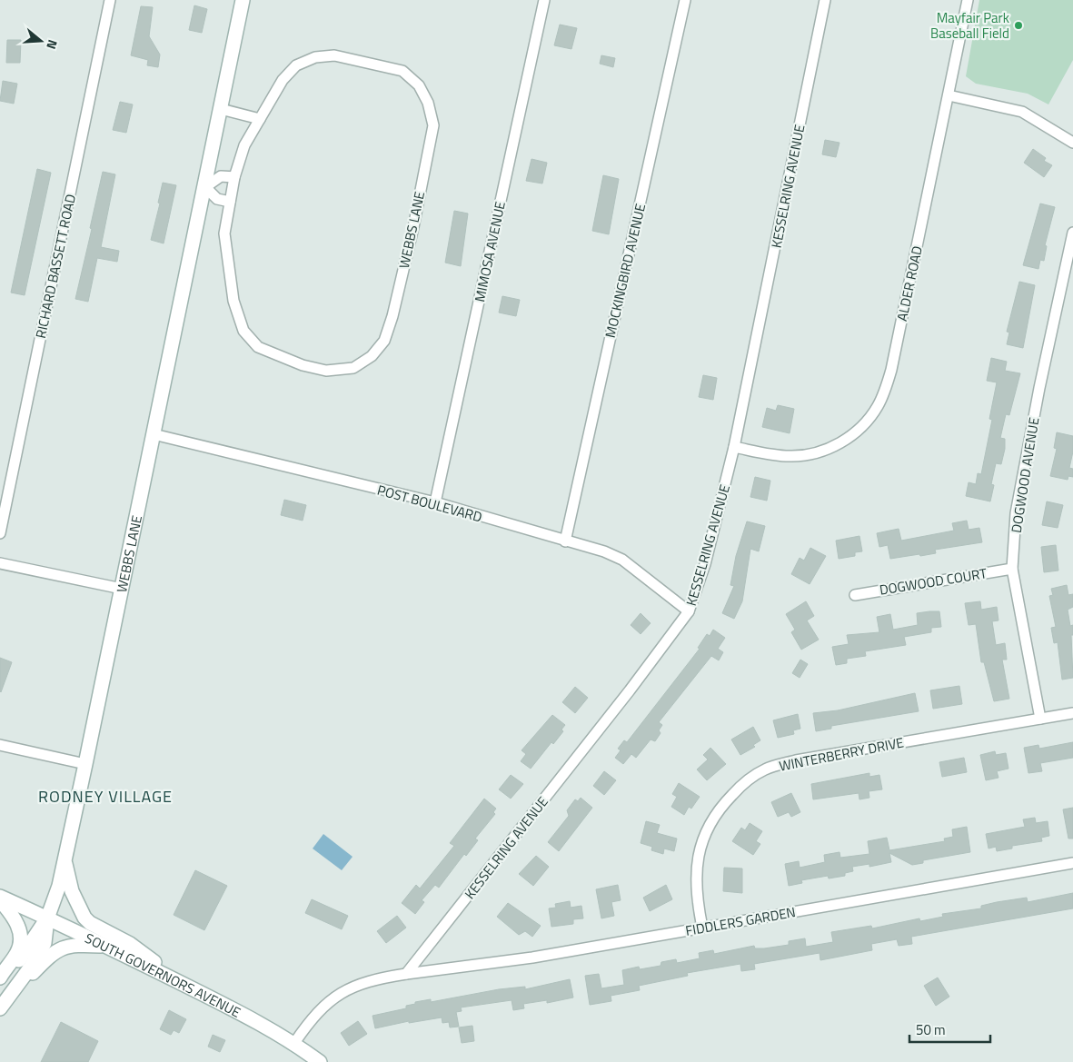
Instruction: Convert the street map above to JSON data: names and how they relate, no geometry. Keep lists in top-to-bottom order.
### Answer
{
  "streets": {
    "street": [
      "KESSELRING AVENUE",
      "WEBBS LANE",
      "MIMOSA AVENUE",
      "RICHARD BASSETT ROAD",
      "MOCKINGBIRD AVENUE",
      "ALDER ROAD",
      "DOGWOOD AVENUE",
      "POST BOULEVARD",
      "DOGWOOD COURT",
      "WINTERBERRY DRIVE",
      "FIDDLERS GARDEN",
      "SOUTH GOVERNORS AVENUE"
    ]
  },
  "crossings": [
    ["KESSELRING AVENUE", "ALDER ROAD"],
    ["KESSELRING AVENUE", "POST BOULEVARD"],
    ["KESSELRING AVENUE", "FIDDLERS GARDEN"],
    ["WEBBS LANE", "POST BOULEVARD"],
    ["WEBBS LANE", "SOUTH GOVERNORS AVENUE"],
    ["MIMOSA AVENUE", "POST BOULEVARD"],
    ["MOCKINGBIRD AVENUE", "POST BOULEVARD"],
    ["DOGWOOD AVENUE", "DOGWOOD COURT"],
    ["DOGWOOD AVENUE", "WINTERBERRY DRIVE"],
    ["WINTERBERRY DRIVE", "FIDDLERS GARDEN"]
  ],
  "districts": ["RODNEY VILLAGE"],
  "places": ["Mayfair Park Baseball Field"],
  "scale_bar": "50 m",
  "north": "right"
}
